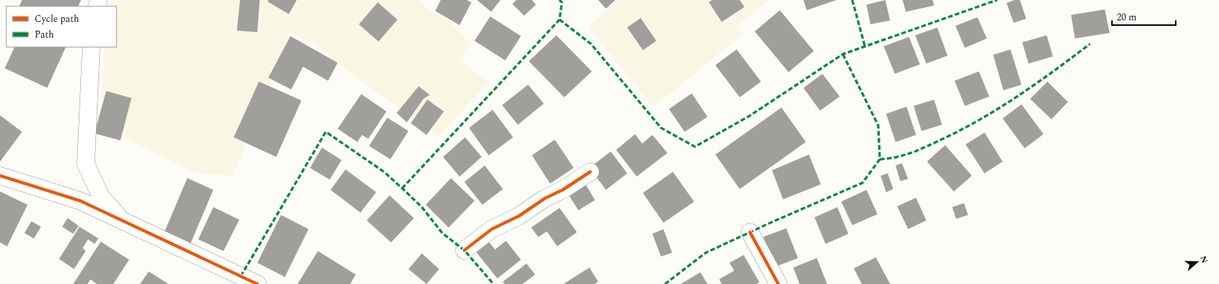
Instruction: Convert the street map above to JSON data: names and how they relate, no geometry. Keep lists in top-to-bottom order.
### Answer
{
  "legend": ["Cycle path", "Path"],
  "scale_bar": "20 m",
  "north": "right"
}
